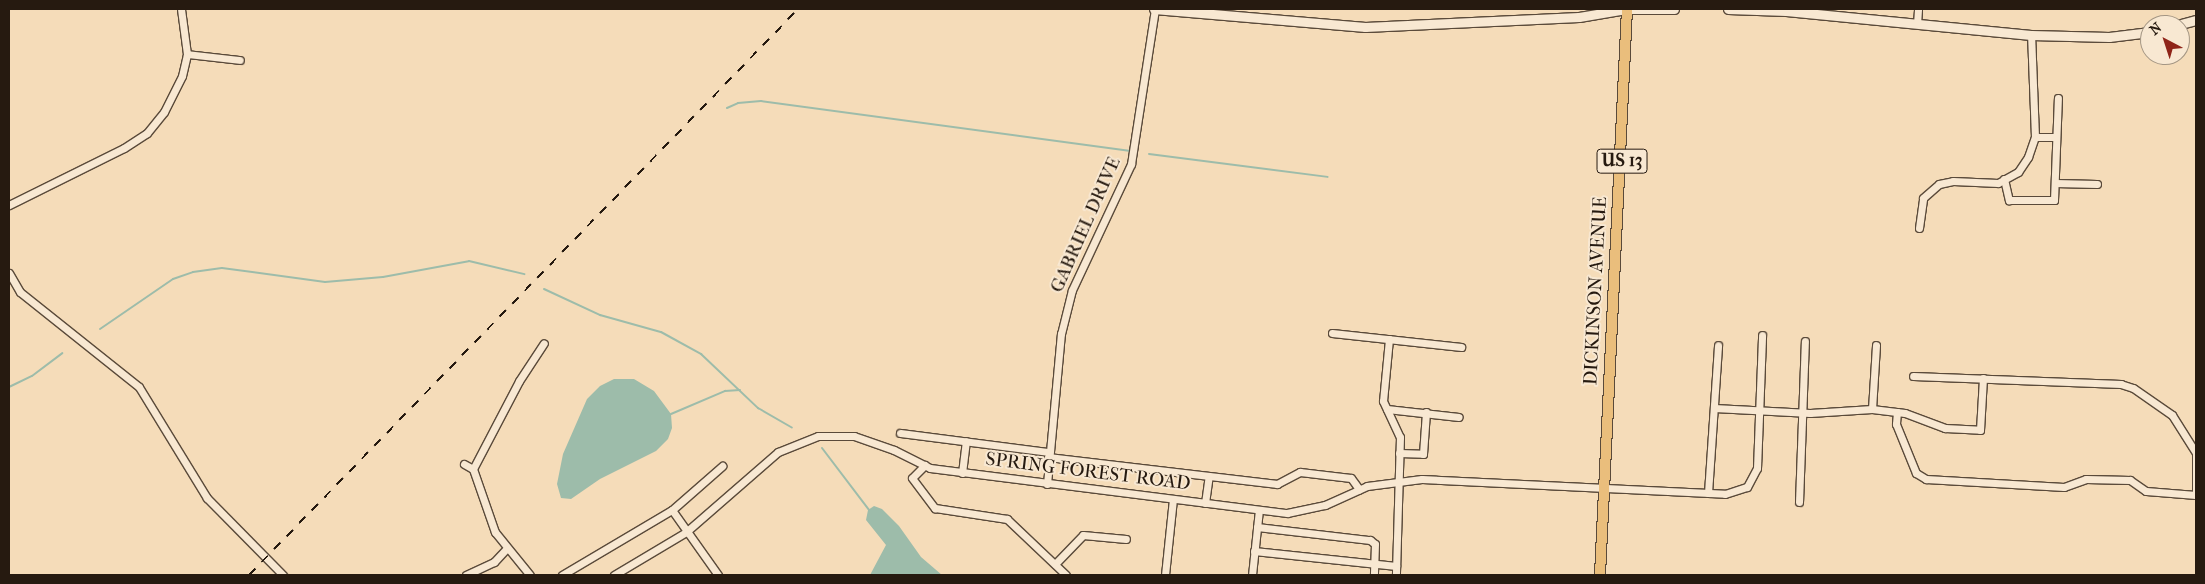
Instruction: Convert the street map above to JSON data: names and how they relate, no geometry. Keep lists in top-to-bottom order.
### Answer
{
  "streets": {
    "main road": ["US 13", "DICKINSON AVENUE"],
    "street": ["GABRIEL DRIVE", "SPRING FOREST ROAD"]
  },
  "crossings": [
    ["GABRIEL DRIVE", "SPRING FOREST ROAD"],
    ["DICKINSON AVENUE", "SPRING FOREST ROAD"]
  ],
  "north": "top left"
}
